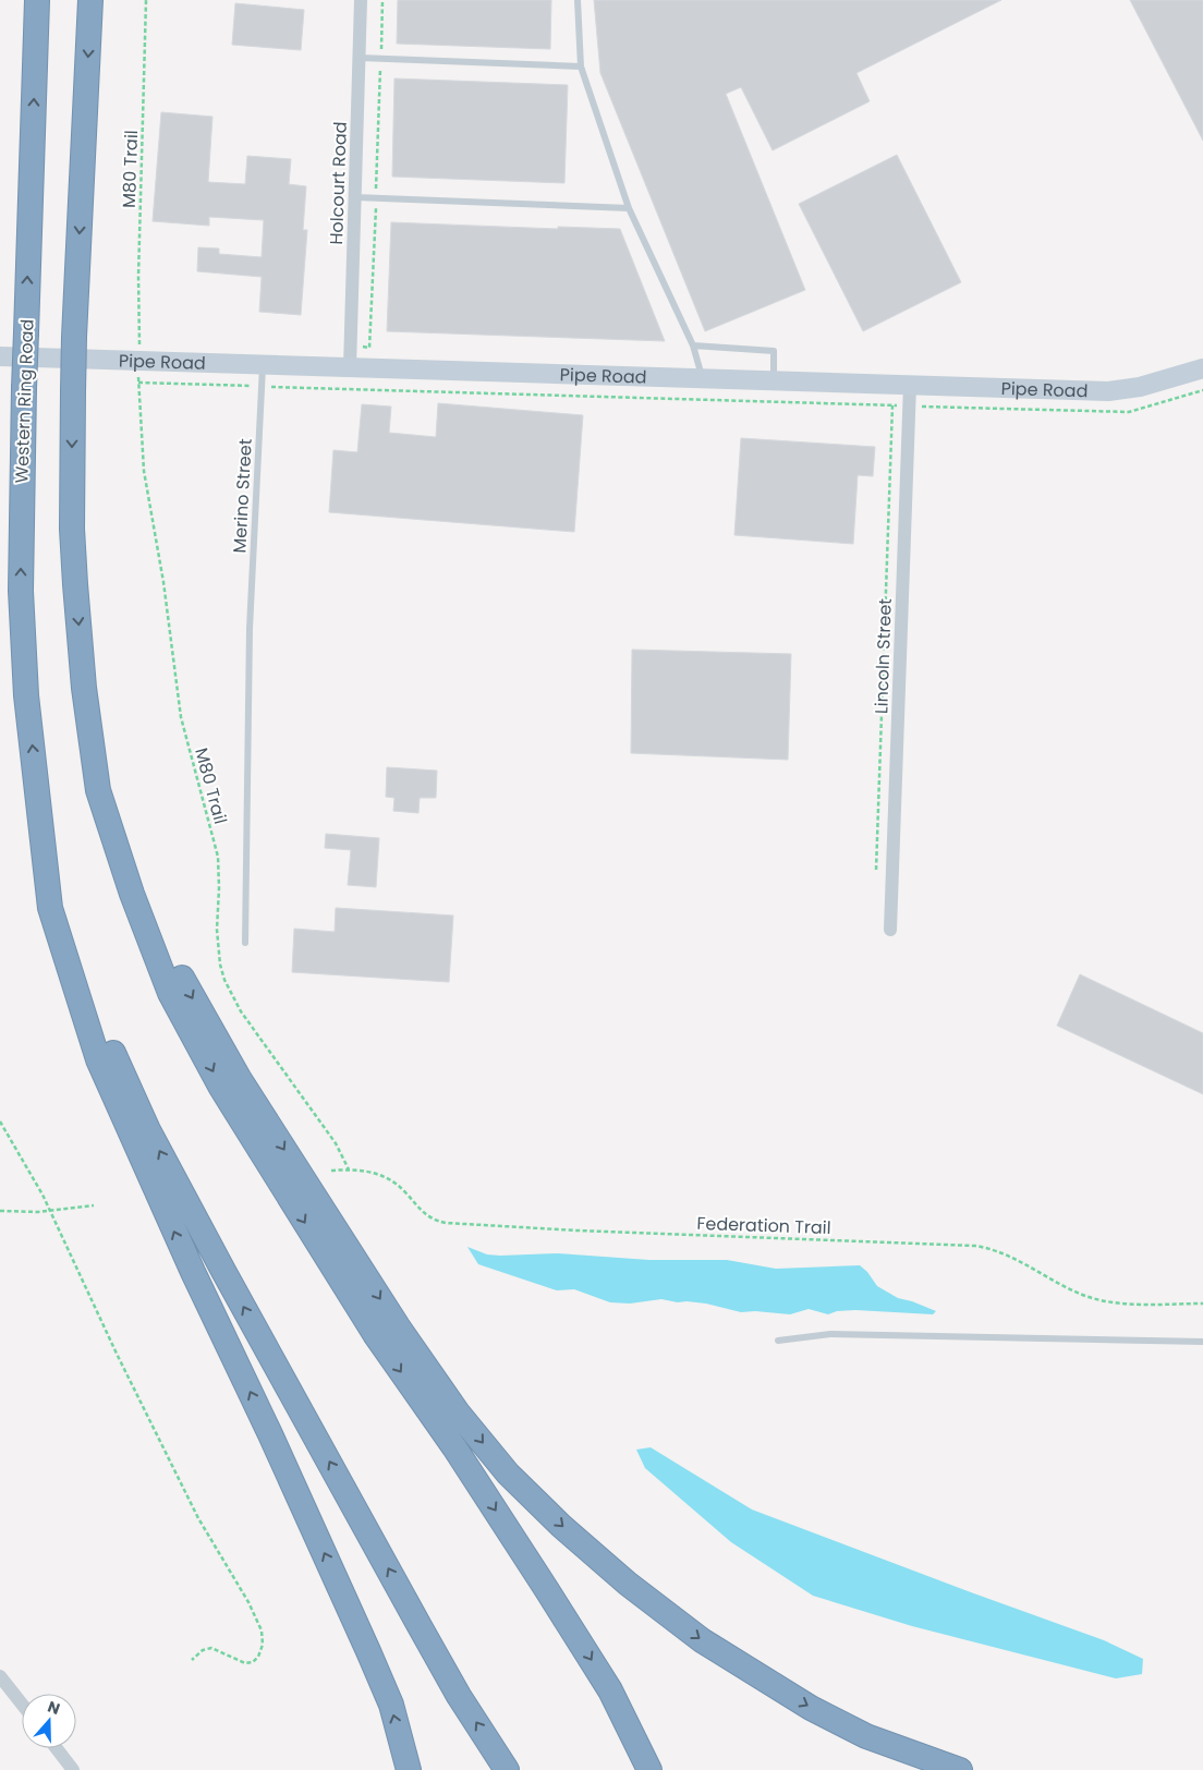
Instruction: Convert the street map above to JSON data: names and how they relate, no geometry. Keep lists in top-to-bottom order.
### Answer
{
  "streets": {
    "highway": ["Western Ring Road"],
    "street": ["Holcourt Road", "Pipe Road", "Lincoln Street"],
    "lane": ["Merino Street"],
    "path": ["M80 Trail", "Federation Trail"]
  },
  "crossings": [
    ["M80 Trail", "Federation Trail"],
    ["Holcourt Road", "Pipe Road"],
    ["Pipe Road", "Merino Street"],
    ["Pipe Road", "Lincoln Street"]
  ],
  "north": "top"
}
